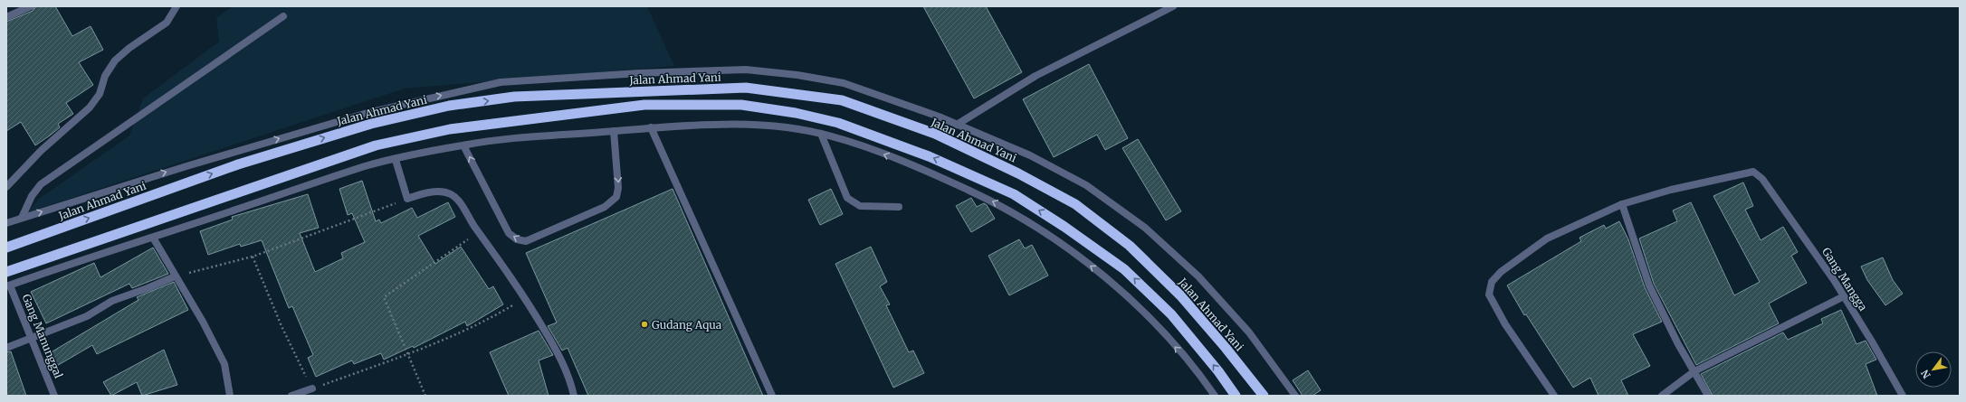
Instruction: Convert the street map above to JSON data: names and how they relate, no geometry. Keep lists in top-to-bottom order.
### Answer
{
  "streets": {
    "highway": ["Jalan Ahmad Yani"],
    "street": ["Gang Mangga", "Gang Manunggal"]
  },
  "places": ["Gudang Aqua"],
  "north": "bottom left"
}
